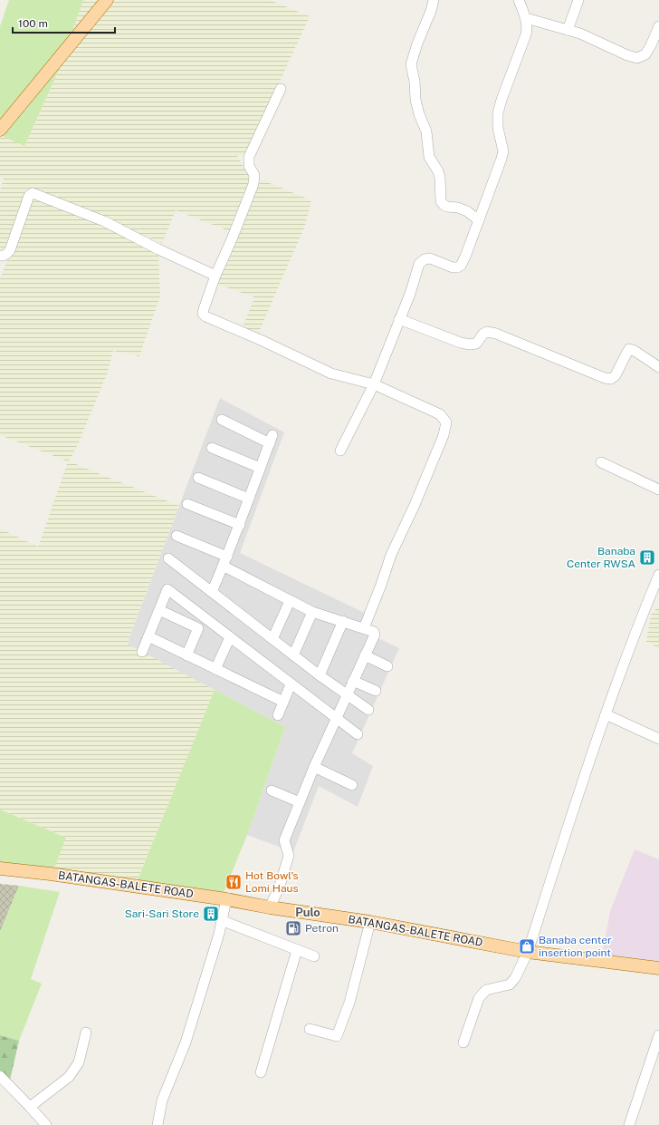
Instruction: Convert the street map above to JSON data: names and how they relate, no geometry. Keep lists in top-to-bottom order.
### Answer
{
  "streets": {
    "main road": ["BATANGAS-BALETE ROAD"]
  },
  "districts": ["Pulo"],
  "places": {
    "building": ["Banaba Center RWSA", "Sari-Sari Store"],
    "restaurant": ["Hot Bowl's Lomi Haus"],
    "fuel station": ["Petron"],
    "shop": ["Banaba center insertion point"]
  },
  "scale_bar": "100 m"
}
